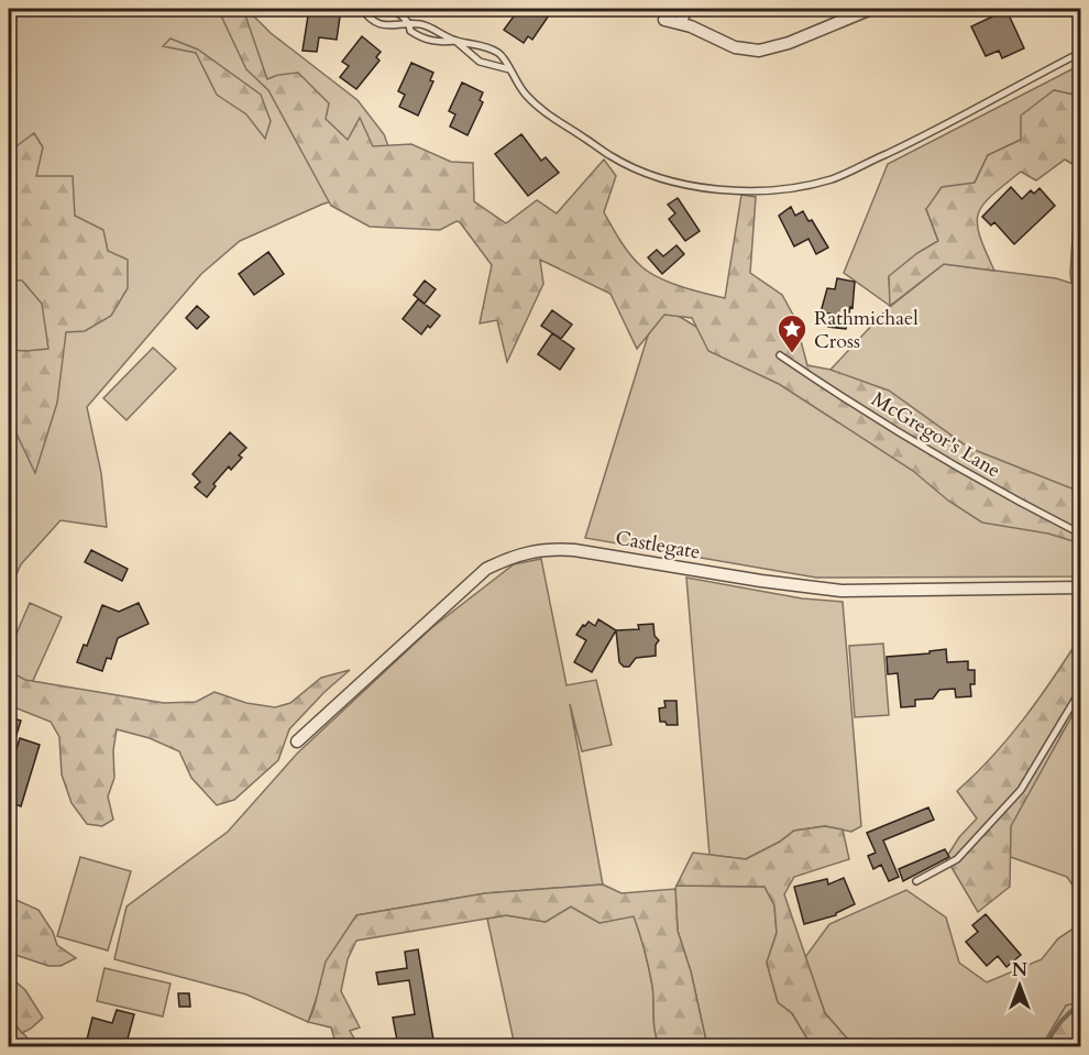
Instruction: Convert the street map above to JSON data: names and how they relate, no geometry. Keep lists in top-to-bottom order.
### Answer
{
  "streets": {
    "street": ["Castlegate"],
    "lane": ["McGregor's Lane"]
  },
  "places": {
    "place": ["Rathmichael Cross"]
  },
  "north": "top"
}
